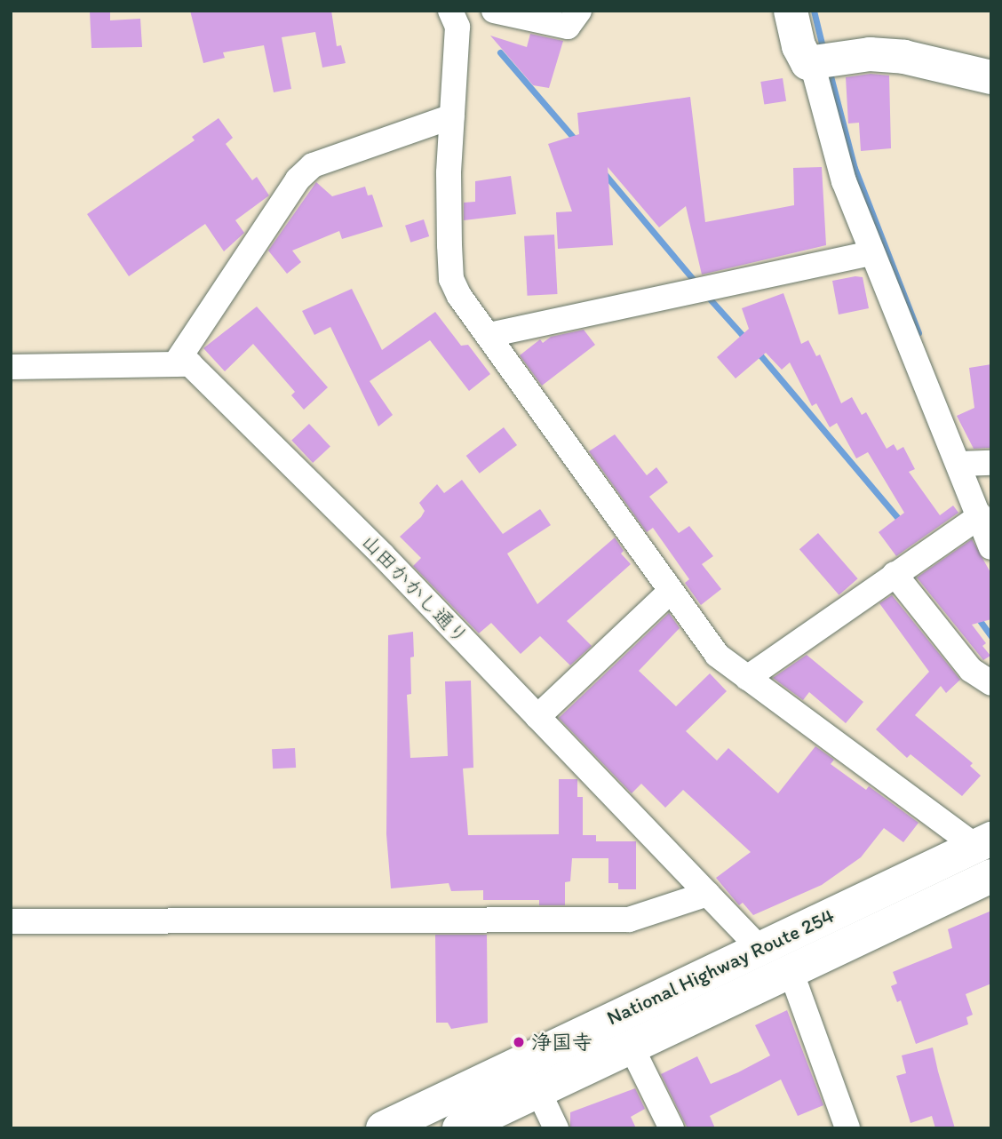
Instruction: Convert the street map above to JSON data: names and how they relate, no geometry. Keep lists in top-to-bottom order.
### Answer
{
  "streets": {
    "main road": ["National Highway Route 254"],
    "street": ["山田かかし通り"]
  },
  "crossings": [
    ["山田かかし通り", "National Highway Route 254"]
  ],
  "places": ["浄国寺"]
}
